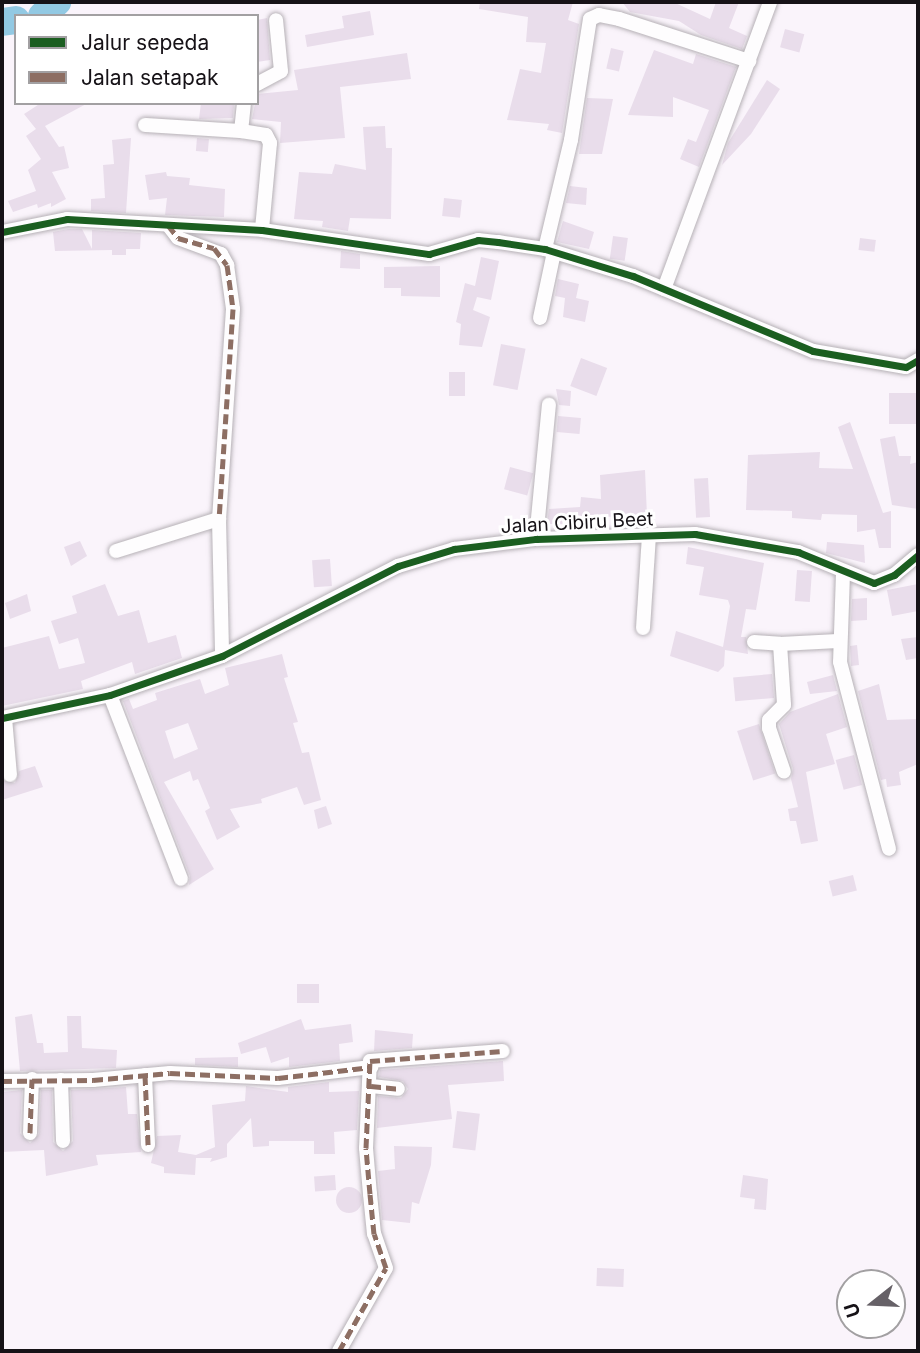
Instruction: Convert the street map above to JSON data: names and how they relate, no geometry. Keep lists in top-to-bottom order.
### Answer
{
  "streets": {
    "street": ["Jalan Cibiru Beet"]
  },
  "legend": ["Jalur sepeda", "Jalan setapak"],
  "north": "left"
}
